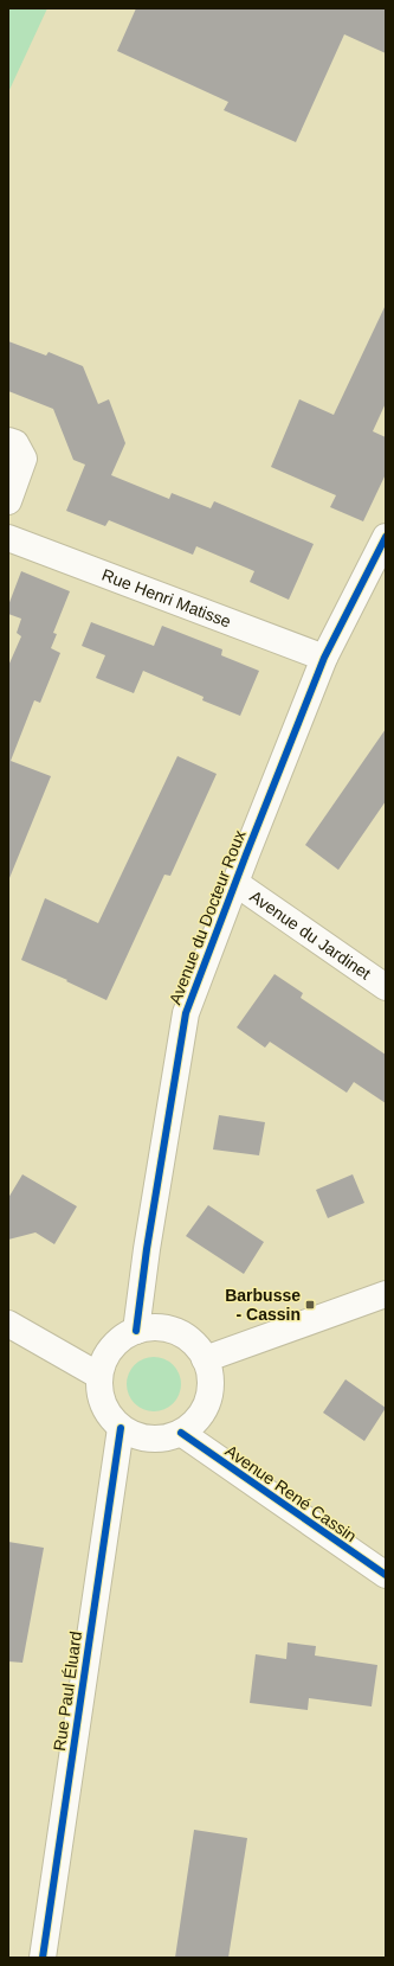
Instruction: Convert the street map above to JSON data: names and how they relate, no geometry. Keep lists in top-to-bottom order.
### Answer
{
  "streets": {
    "street": [
      "Rue Henri Matisse",
      "Avenue du Docteur Roux",
      "Avenue du Jardinet",
      "Avenue René Cassin",
      "Rue Paul Éluard"
    ]
  },
  "crossings": [
    ["Rue Henri Matisse", "Avenue du Docteur Roux"],
    ["Avenue du Docteur Roux", "Avenue du Jardinet"],
    ["Avenue du Docteur Roux", "Avenue René Cassin"],
    ["Avenue du Docteur Roux", "Rue Paul Éluard"],
    ["Avenue René Cassin", "Rue Paul Éluard"]
  ],
  "places": {
    "transit": ["Barbusse - Cassin"]
  }
}
